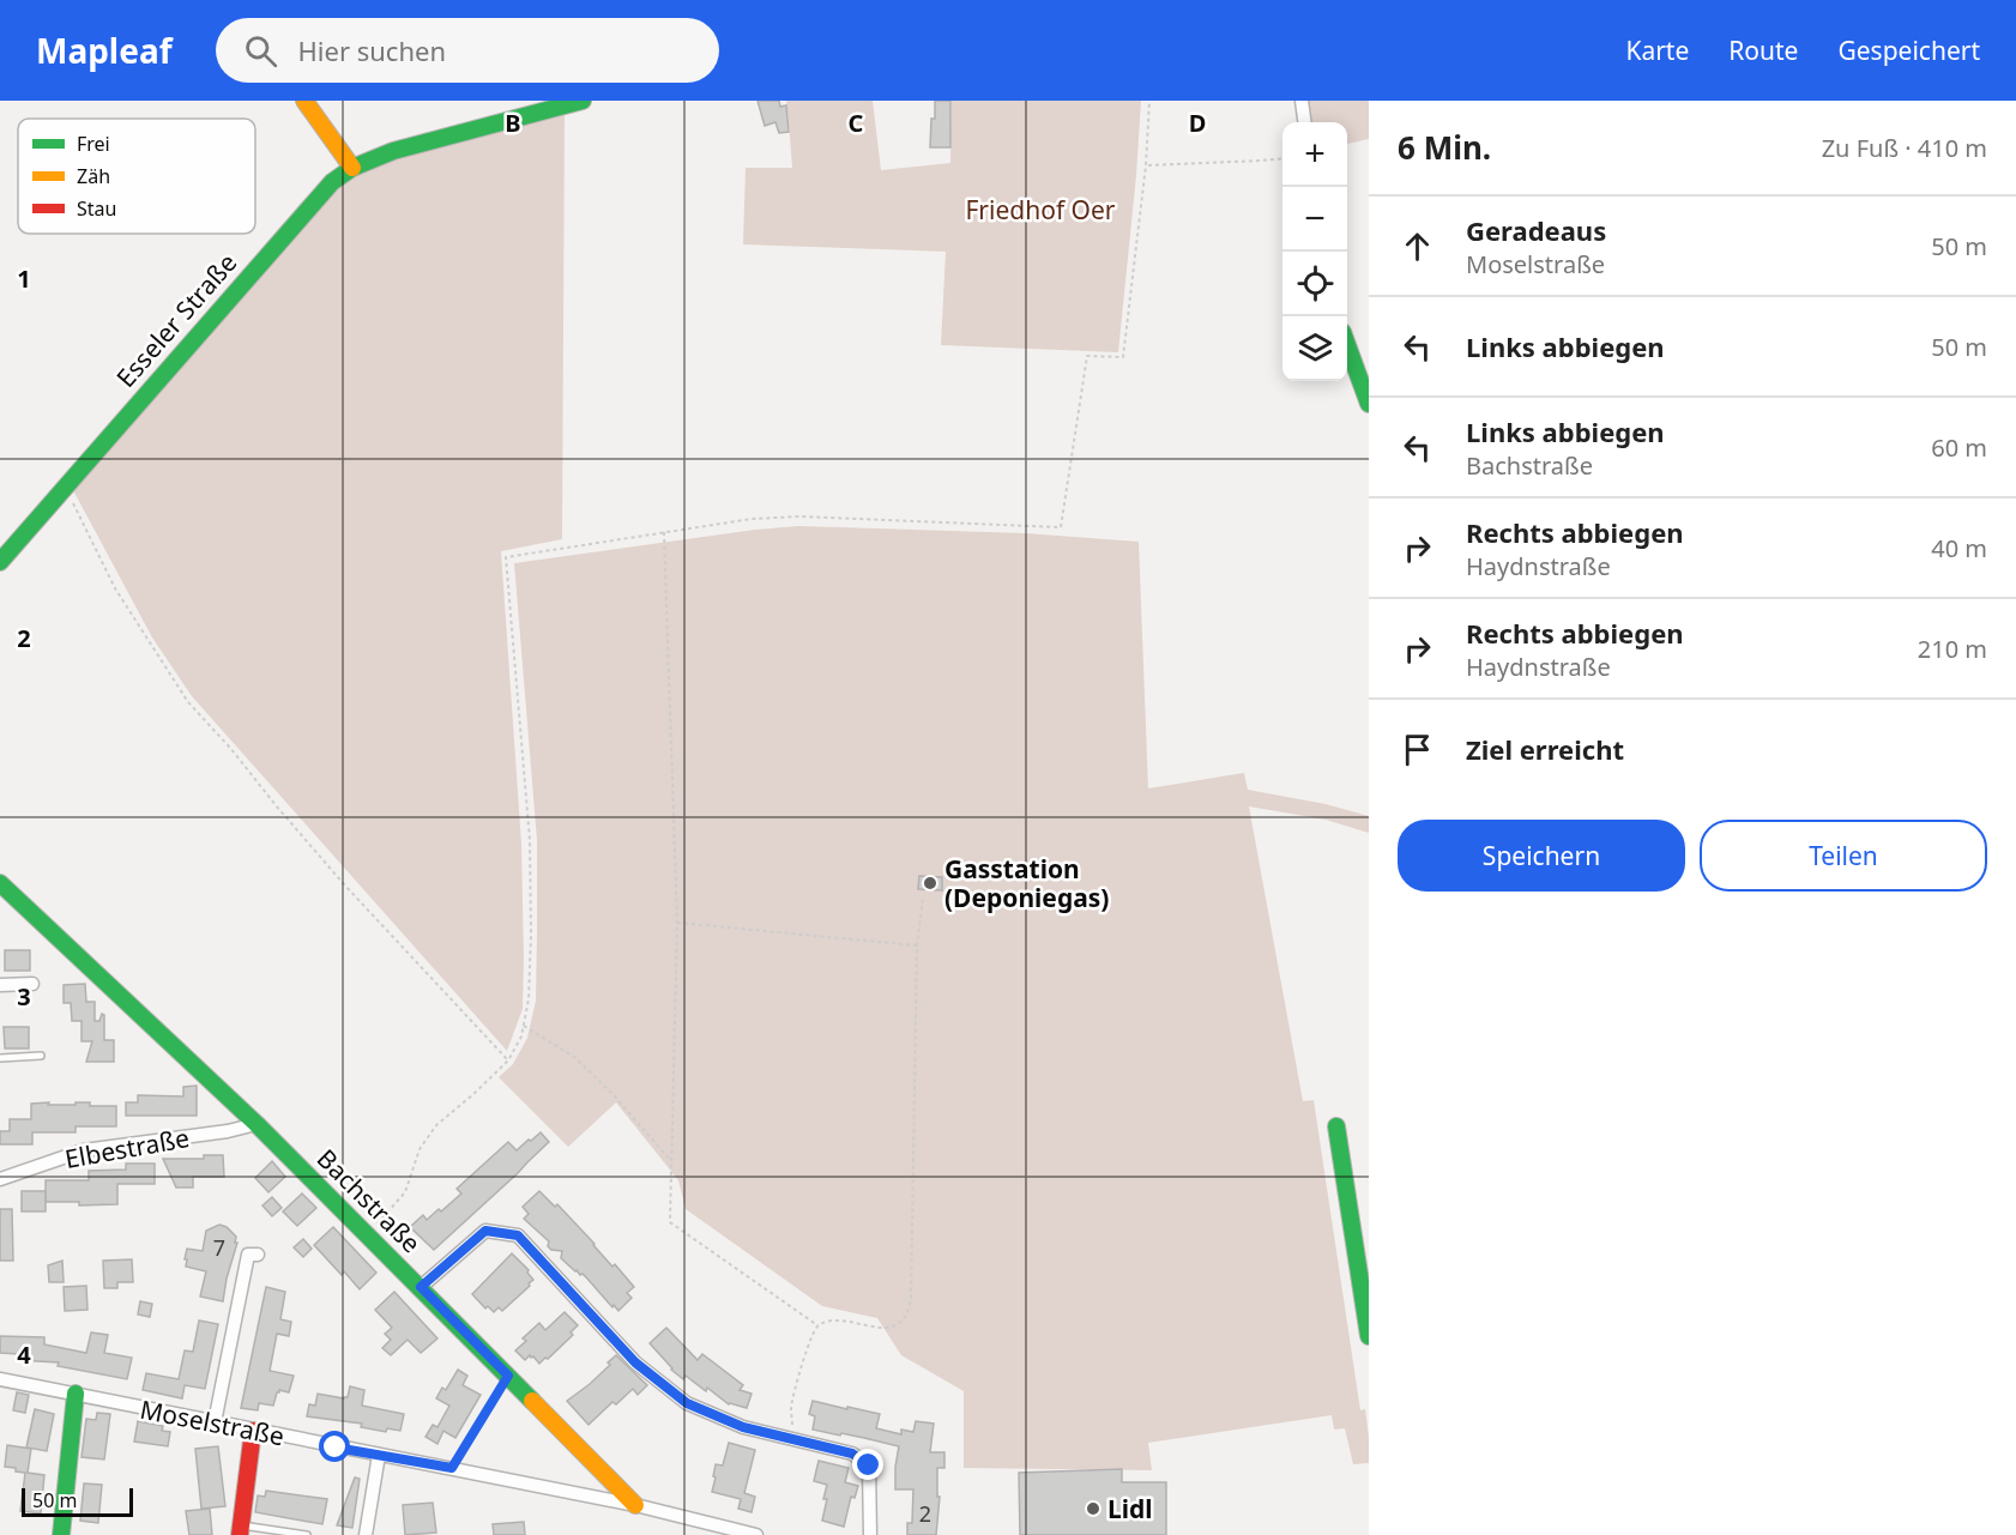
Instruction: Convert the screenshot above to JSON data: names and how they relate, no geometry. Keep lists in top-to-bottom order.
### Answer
{
  "streets": {
    "street": [
      "Esseler Straße",
      "Elbestraße",
      "Bachstraße",
      "Moselstraße"
    ]
  },
  "crossings": [
    ["Elbestraße", "Bachstraße"],
    ["Bachstraße", "Moselstraße"]
  ],
  "parks": ["Friedhof Oer"],
  "places": ["Gasstation (Deponiegas)", "Lidl"],
  "house_numbers": ["7", "2"],
  "legend": ["Frei", "Zäh", "Stau"],
  "scale_bar": "50 m",
  "page": {
    "header": "Mapleaf",
    "search": "Hier suchen",
    "nav": ["Karte", "Route", "Gespeichert"],
    "heading": ["6 Min.", "Zu Fuß · 410 m"],
    "map_buttons": ["+", "−"],
    "list": [
      ["Geradeaus", "Moselstraße", "50 m"],
      ["Links abbiegen", "50 m"],
      ["Links abbiegen", "Bachstraße", "60 m"],
      ["Rechts abbiegen", "Haydnstraße", "40 m"],
      ["Rechts abbiegen", "Haydnstraße", "210 m"],
      "Ziel erreicht"
    ],
    "buttons": ["Speichern", "Teilen"],
    "scale": "50 m"
  },
  "grid": {
    "columns": ["B", "C", "D"],
    "rows": [
      "1",
      "2",
      "3",
      "4"
    ]
  }
}
